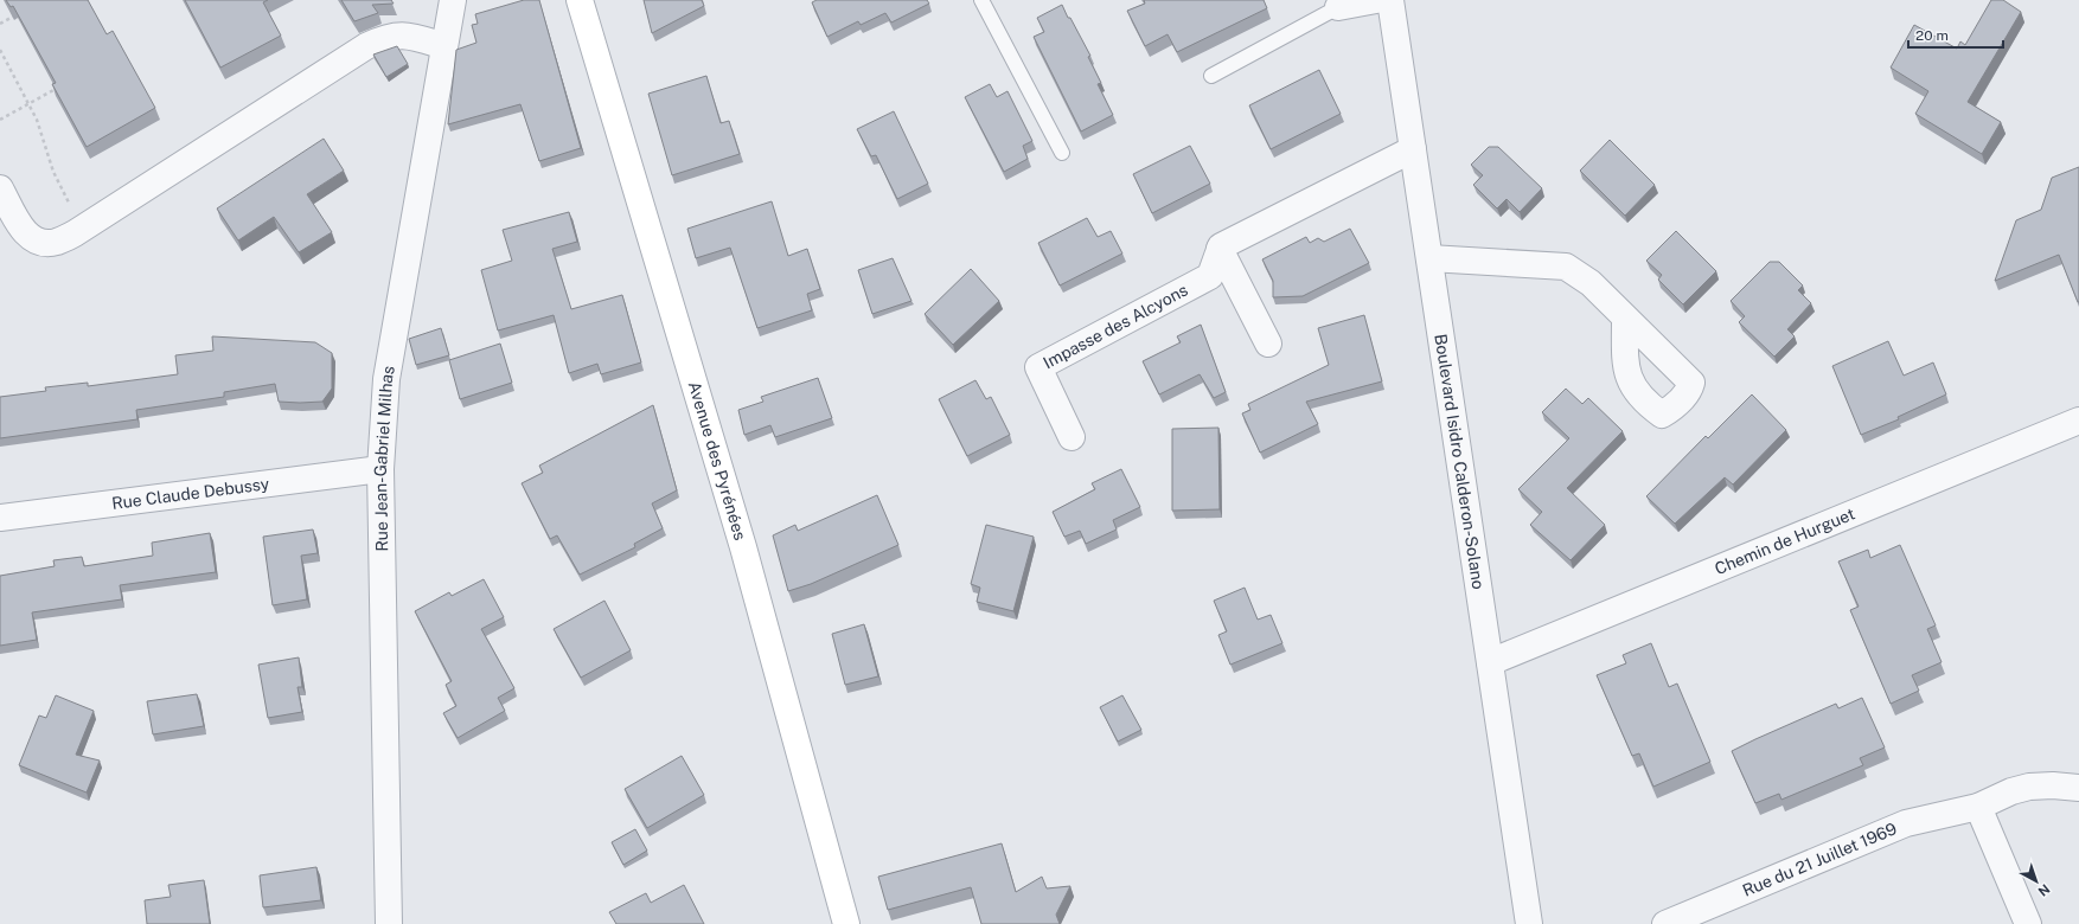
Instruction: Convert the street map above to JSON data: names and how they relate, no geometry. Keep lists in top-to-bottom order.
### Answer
{
  "streets": {
    "main road": ["Avenue des Pyrénées"],
    "street": [
      "Impasse des Alcyons",
      "Rue Jean-Gabriel Milhas",
      "Boulevard Isidro Calderon-Solano",
      "Rue Claude Debussy",
      "Chemin de Hurguet",
      "Rue du 21 Juillet 1969"
    ]
  },
  "crossings": [
    ["Rue Jean-Gabriel Milhas", "Rue Claude Debussy"],
    ["Boulevard Isidro Calderon-Solano", "Chemin de Hurguet"]
  ],
  "scale_bar": "20 m",
  "north": "bottom right"
}
